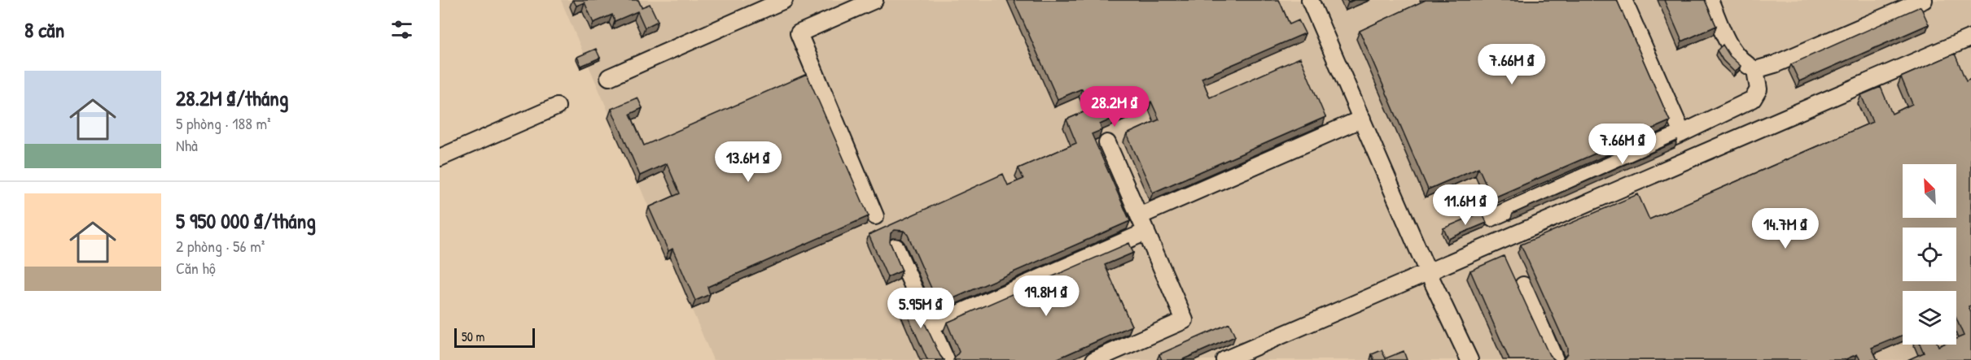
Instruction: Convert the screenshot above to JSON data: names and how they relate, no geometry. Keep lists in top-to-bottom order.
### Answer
{
  "scale_bar": "50 m",
  "north": "top left",
  "page": {
    "heading": "8 căn",
    "price": [
      "7.66M ₫",
      "28.2M ₫",
      "7.66M ₫",
      "13.6M ₫",
      "11.6M ₫",
      "14.7M ₫",
      "19.8M ₫",
      "5.95M ₫"
    ],
    "list": [
      {
        "name": "28.2M ₫/tháng",
        "note": "5 phòng · 188 m² · Nhà"
      },
      {
        "name": "5 950 000 ₫/tháng",
        "note": "2 phòng · 56 m² · Căn hộ"
      }
    ],
    "scale": "50 m"
  }
}
